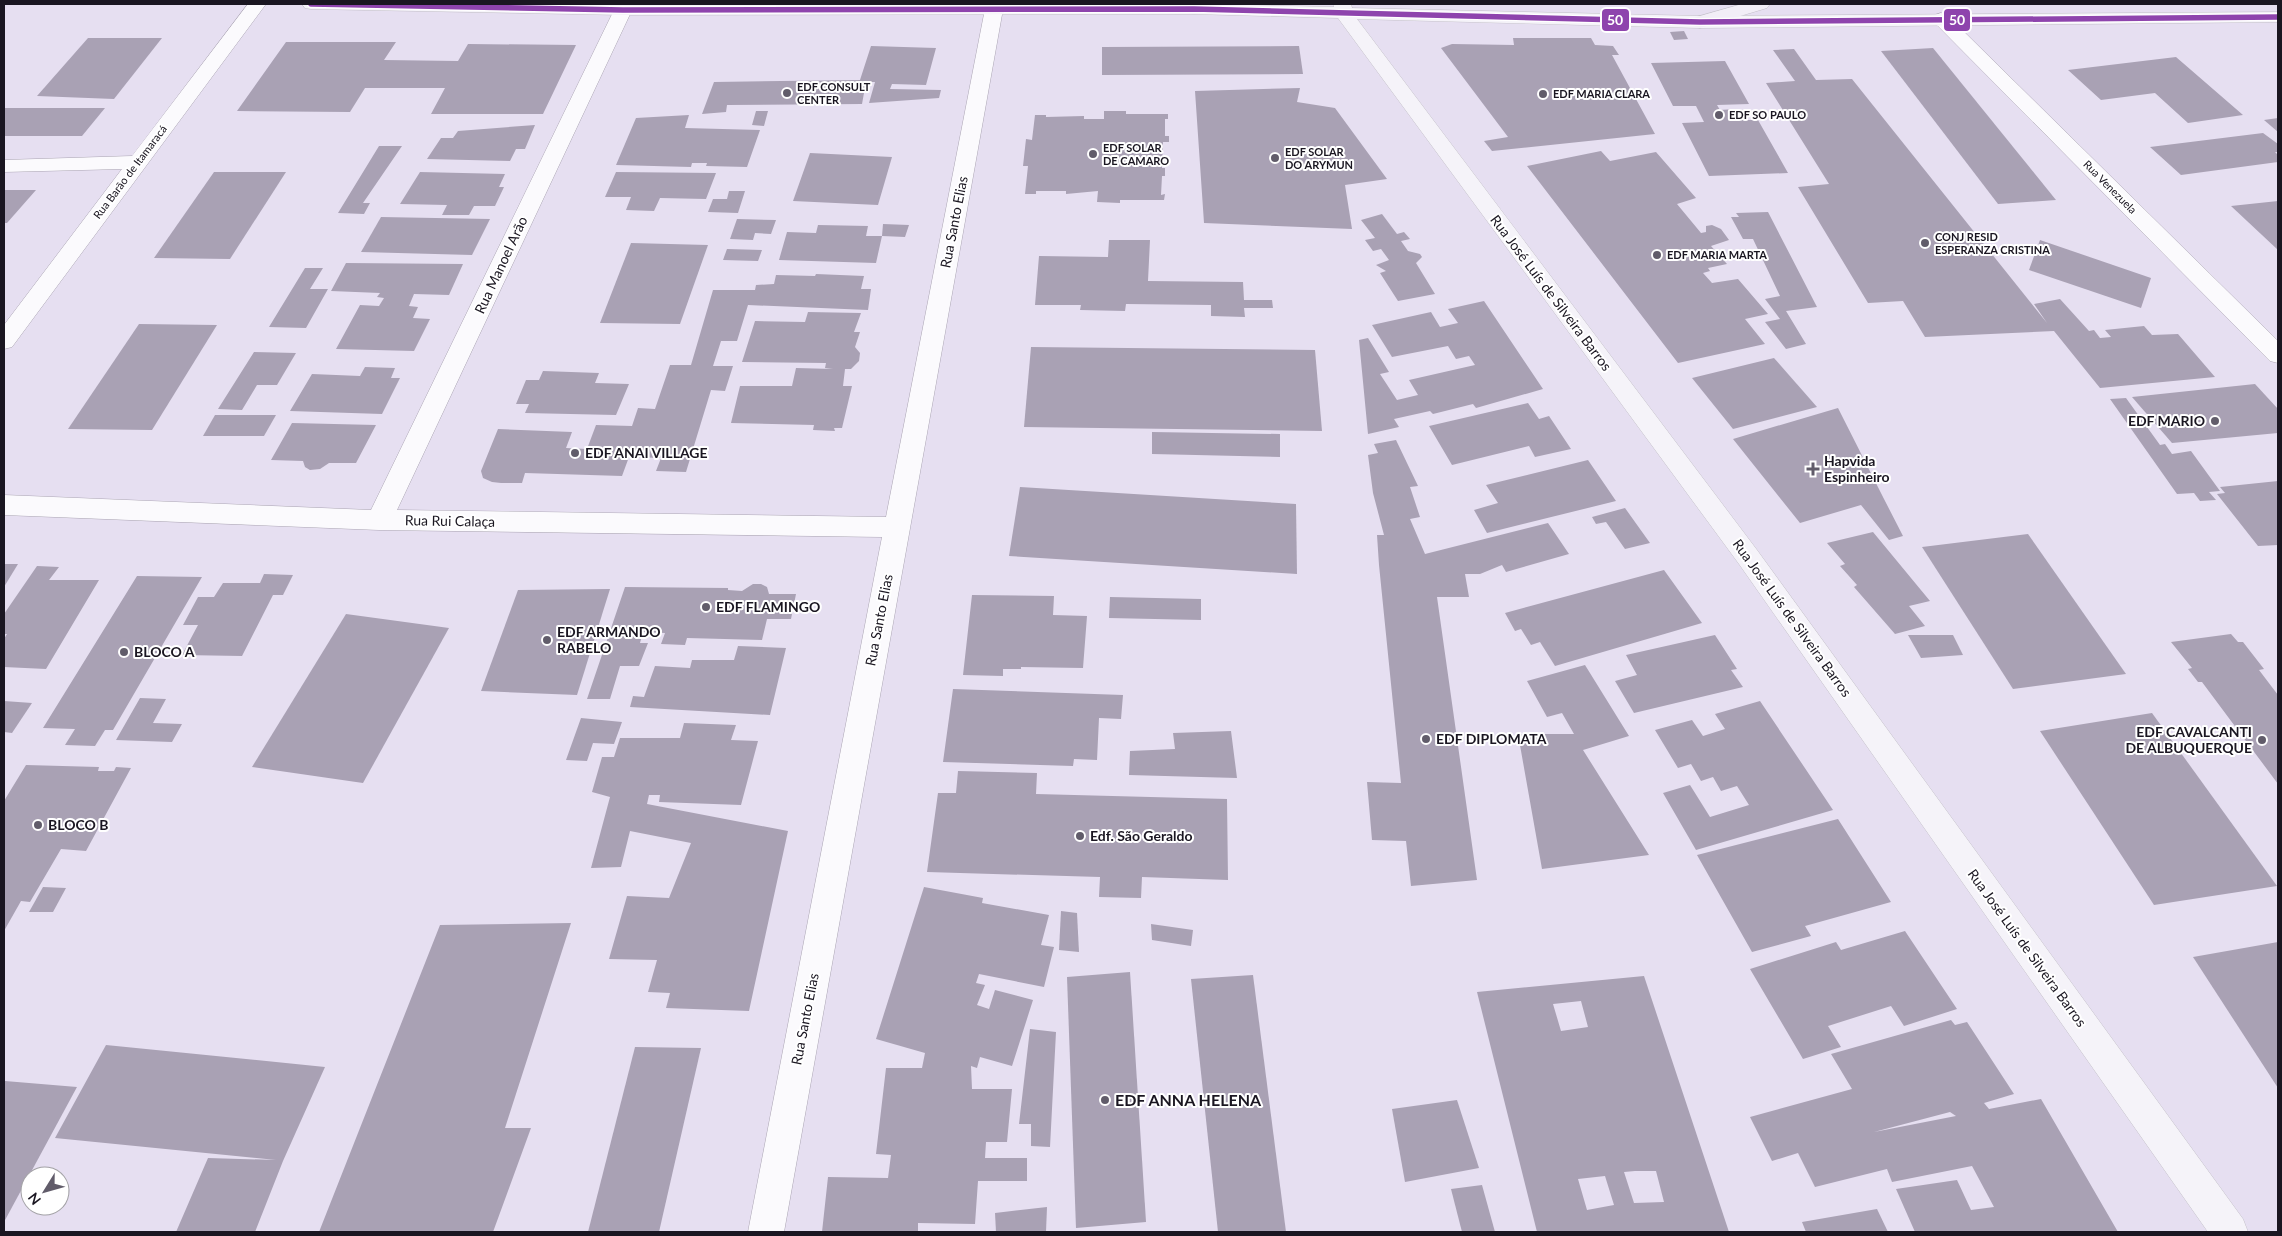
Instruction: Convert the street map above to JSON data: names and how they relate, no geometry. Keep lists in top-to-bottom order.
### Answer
{
  "streets": {
    "main road": ["Rua José Luís de Silveira Barros"],
    "street": [
      "Rua Barão de Itamaracá",
      "Rua Venezuela",
      "Rua Santo Elias",
      "Rua Manoel Arão",
      "Rua Rui Calaça"
    ]
  },
  "crossings": [
    ["Rua Santo Elias", "Rua Rui Calaça"],
    ["Rua Manoel Arão", "Rua Rui Calaça"]
  ],
  "places": {
    "other": [
      "EDF CONSULT CENTER",
      "EDF MARIA CLARA",
      "EDF SO PAULO",
      "EDF SOLAR DE CAMARO",
      "EDF SOLAR DO ARYMUN",
      "CONJ RESID ESPERANZA CRISTINA",
      "EDF MARIA MARTA",
      "EDF MARIO",
      "EDF ANAI VILLAGE",
      "EDF FLAMINGO",
      "EDF ARMANDO RABELO",
      "BLOCO A",
      "EDF DIPLOMATA",
      "EDF CAVALCANTI DE ALBUQUERQUE",
      "BLOCO B",
      "Edf. São Geraldo",
      "EDF ANNA HELENA"
    ],
    "health": ["Hapvida Espinheiro"]
  },
  "lines": ["transit line 50"],
  "north": "bottom left"
}
